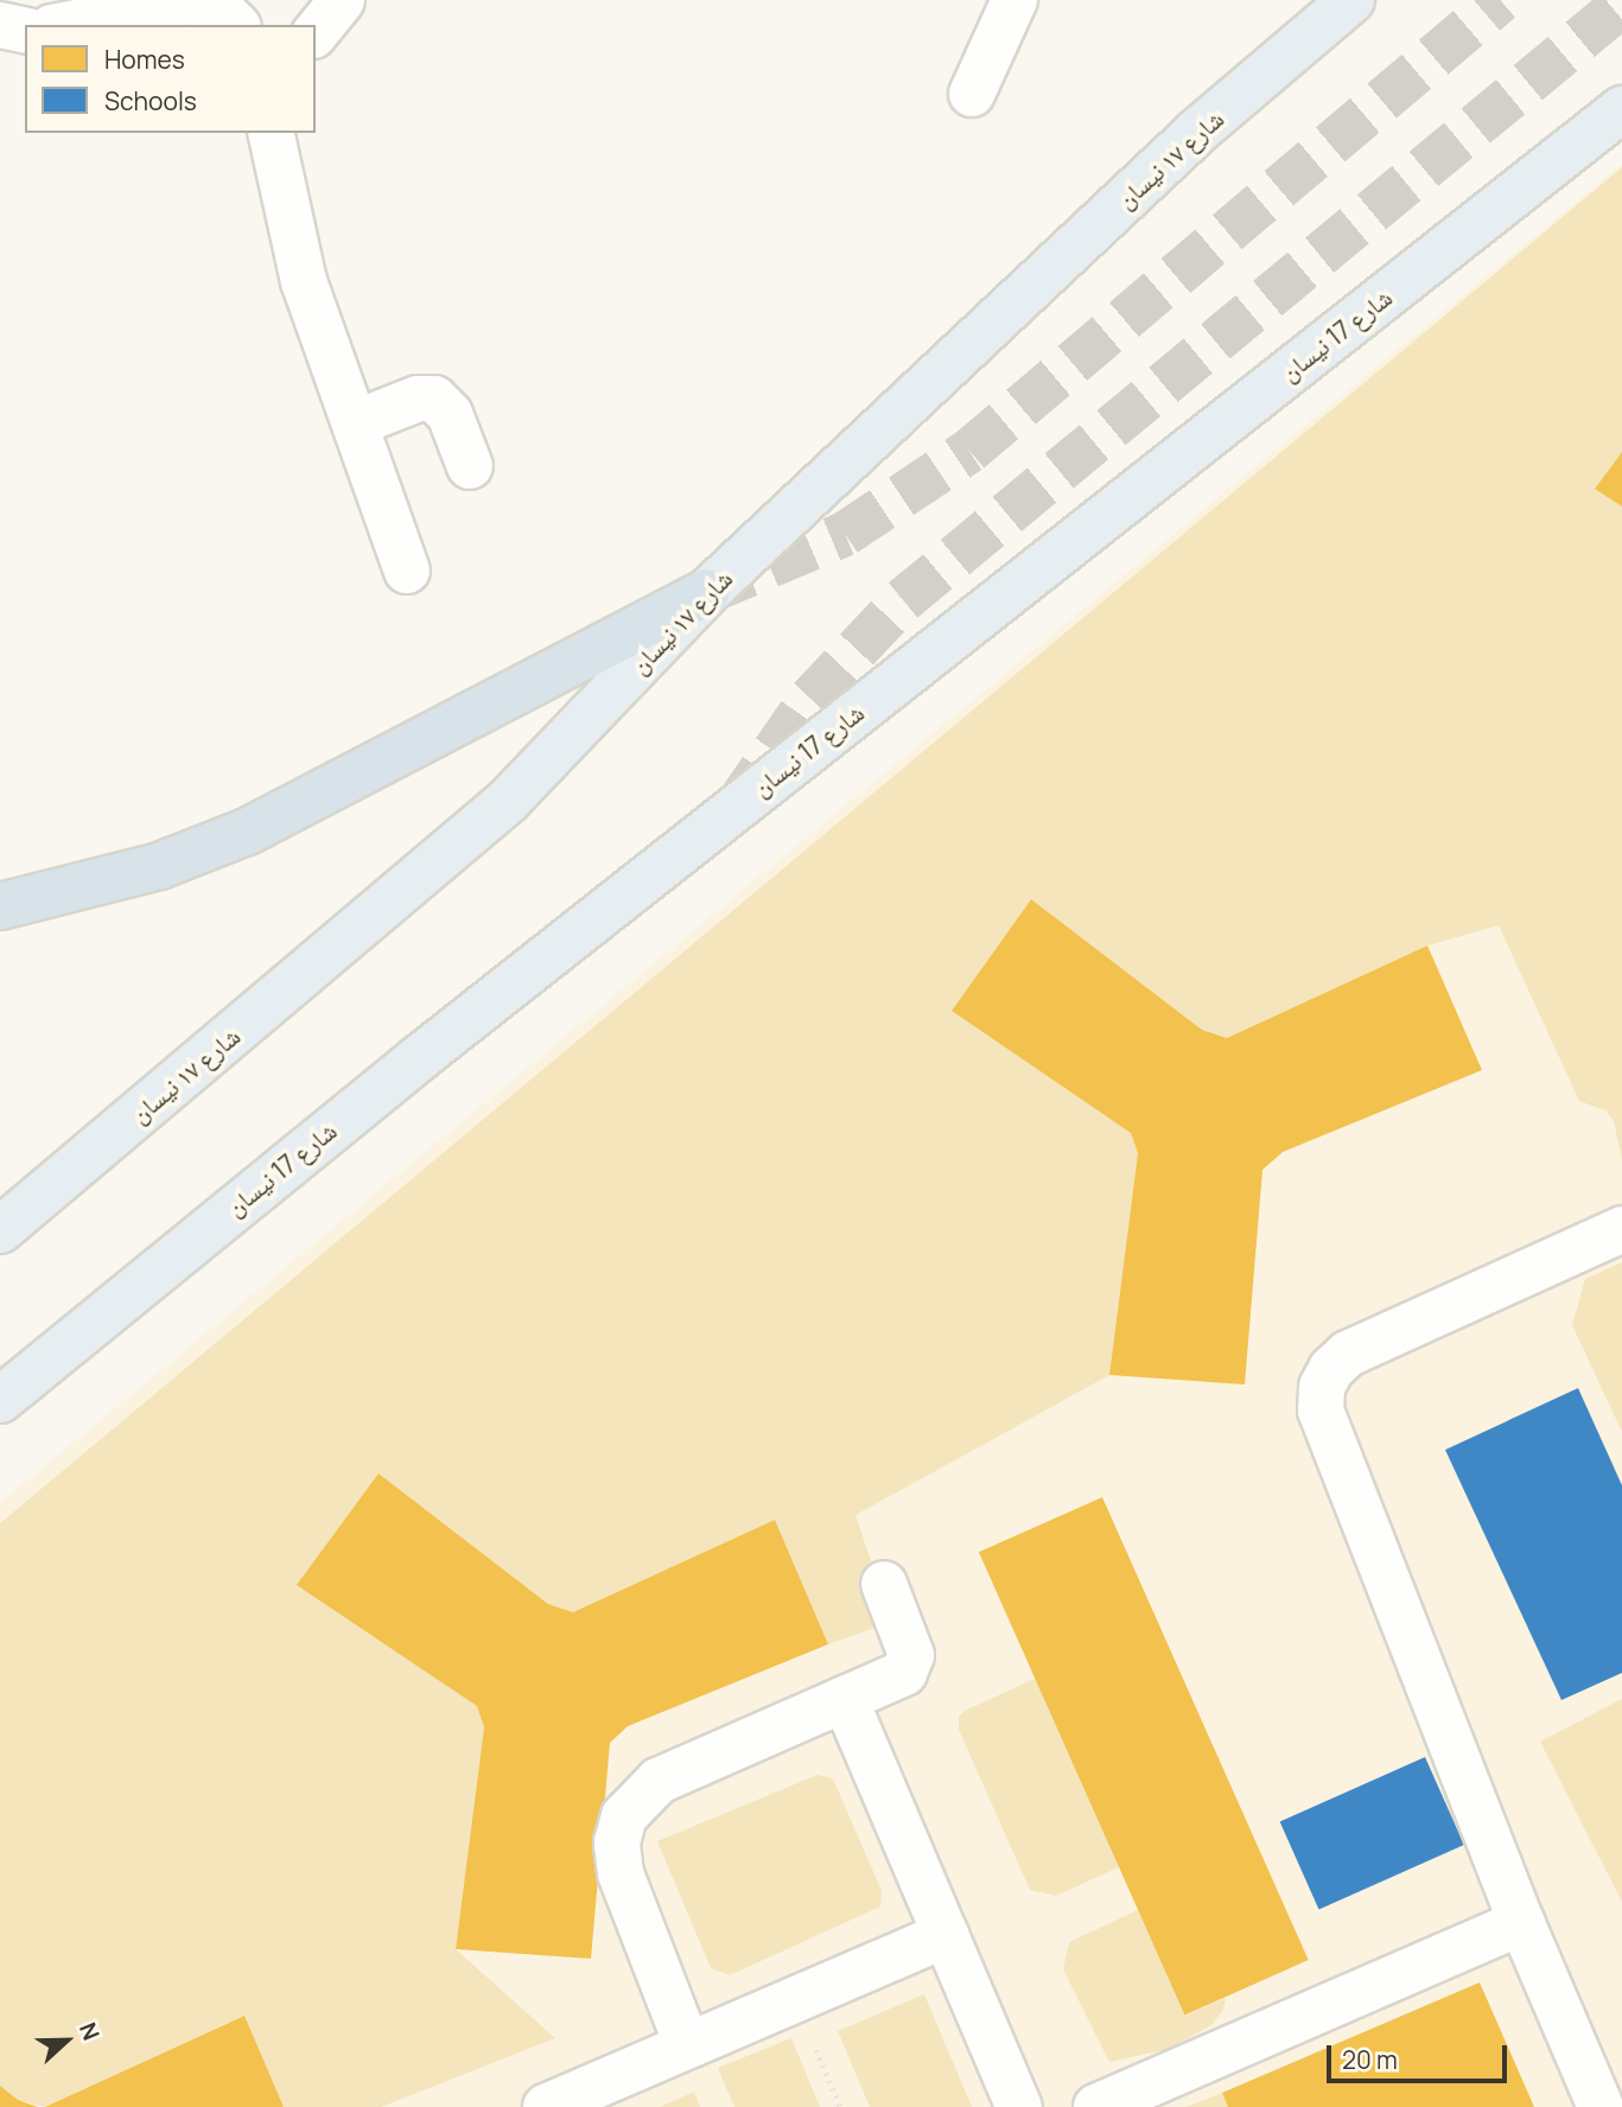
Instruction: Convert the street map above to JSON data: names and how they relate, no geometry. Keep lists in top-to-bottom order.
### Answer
{
  "streets": {
    "main road": ["شارع ١٧ نيسان", "شارع 17 نيسان"]
  },
  "legend": ["Homes", "Schools"],
  "scale_bar": "20 m",
  "north": "right"
}
